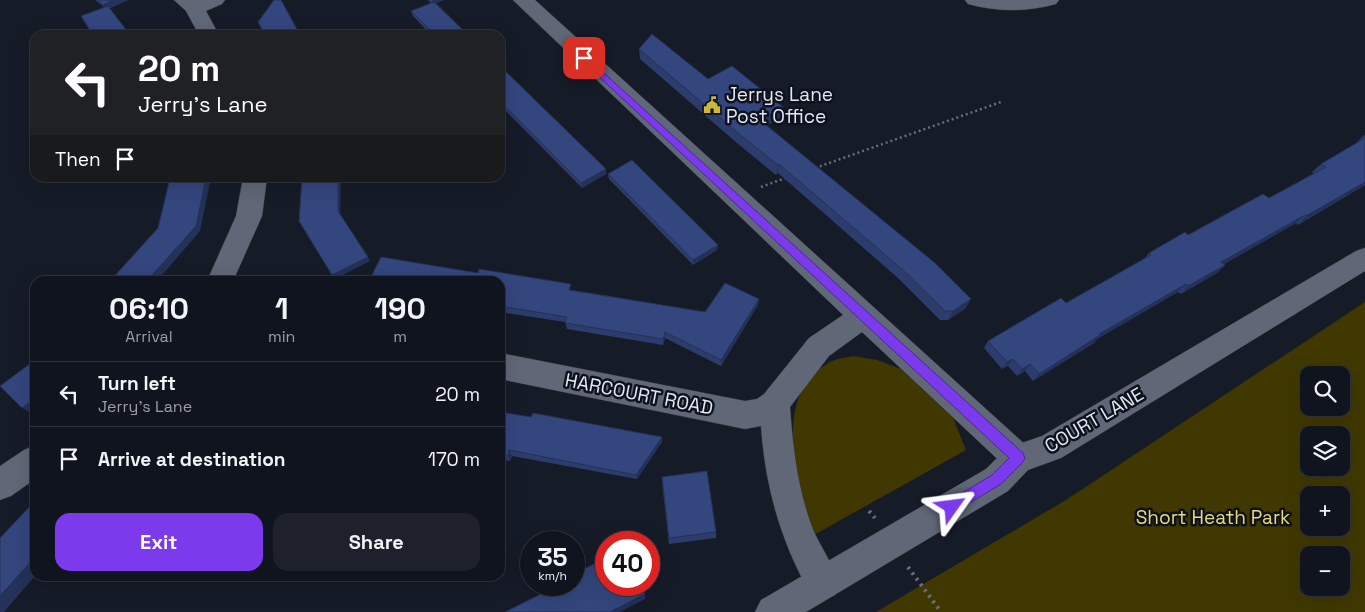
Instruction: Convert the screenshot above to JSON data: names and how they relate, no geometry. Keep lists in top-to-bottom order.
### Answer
{
  "streets": {
    "street": ["HARCOURT ROAD", "COURT LANE"]
  },
  "parks": ["Short Heath Park"],
  "places": {
    "public building": ["Jerrys Lane Post Office"]
  },
  "page": {
    "turn": ["20 m", "Jerry's Lane"],
    "then": "Then",
    "eta": [
      "06:10",
      "Arrival",
      "1",
      "min",
      "190",
      "m"
    ],
    "list": [
      {
        "name": "Turn left",
        "note": "Jerry's Lane",
        "value": "20 m"
      },
      {
        "name": "Arrive at destination",
        "value": "170 m"
      }
    ],
    "map_buttons": ["+", "−"],
    "buttons": ["Exit", "Share"],
    "speed": "35 km/h",
    "limit": "40"
  }
}
